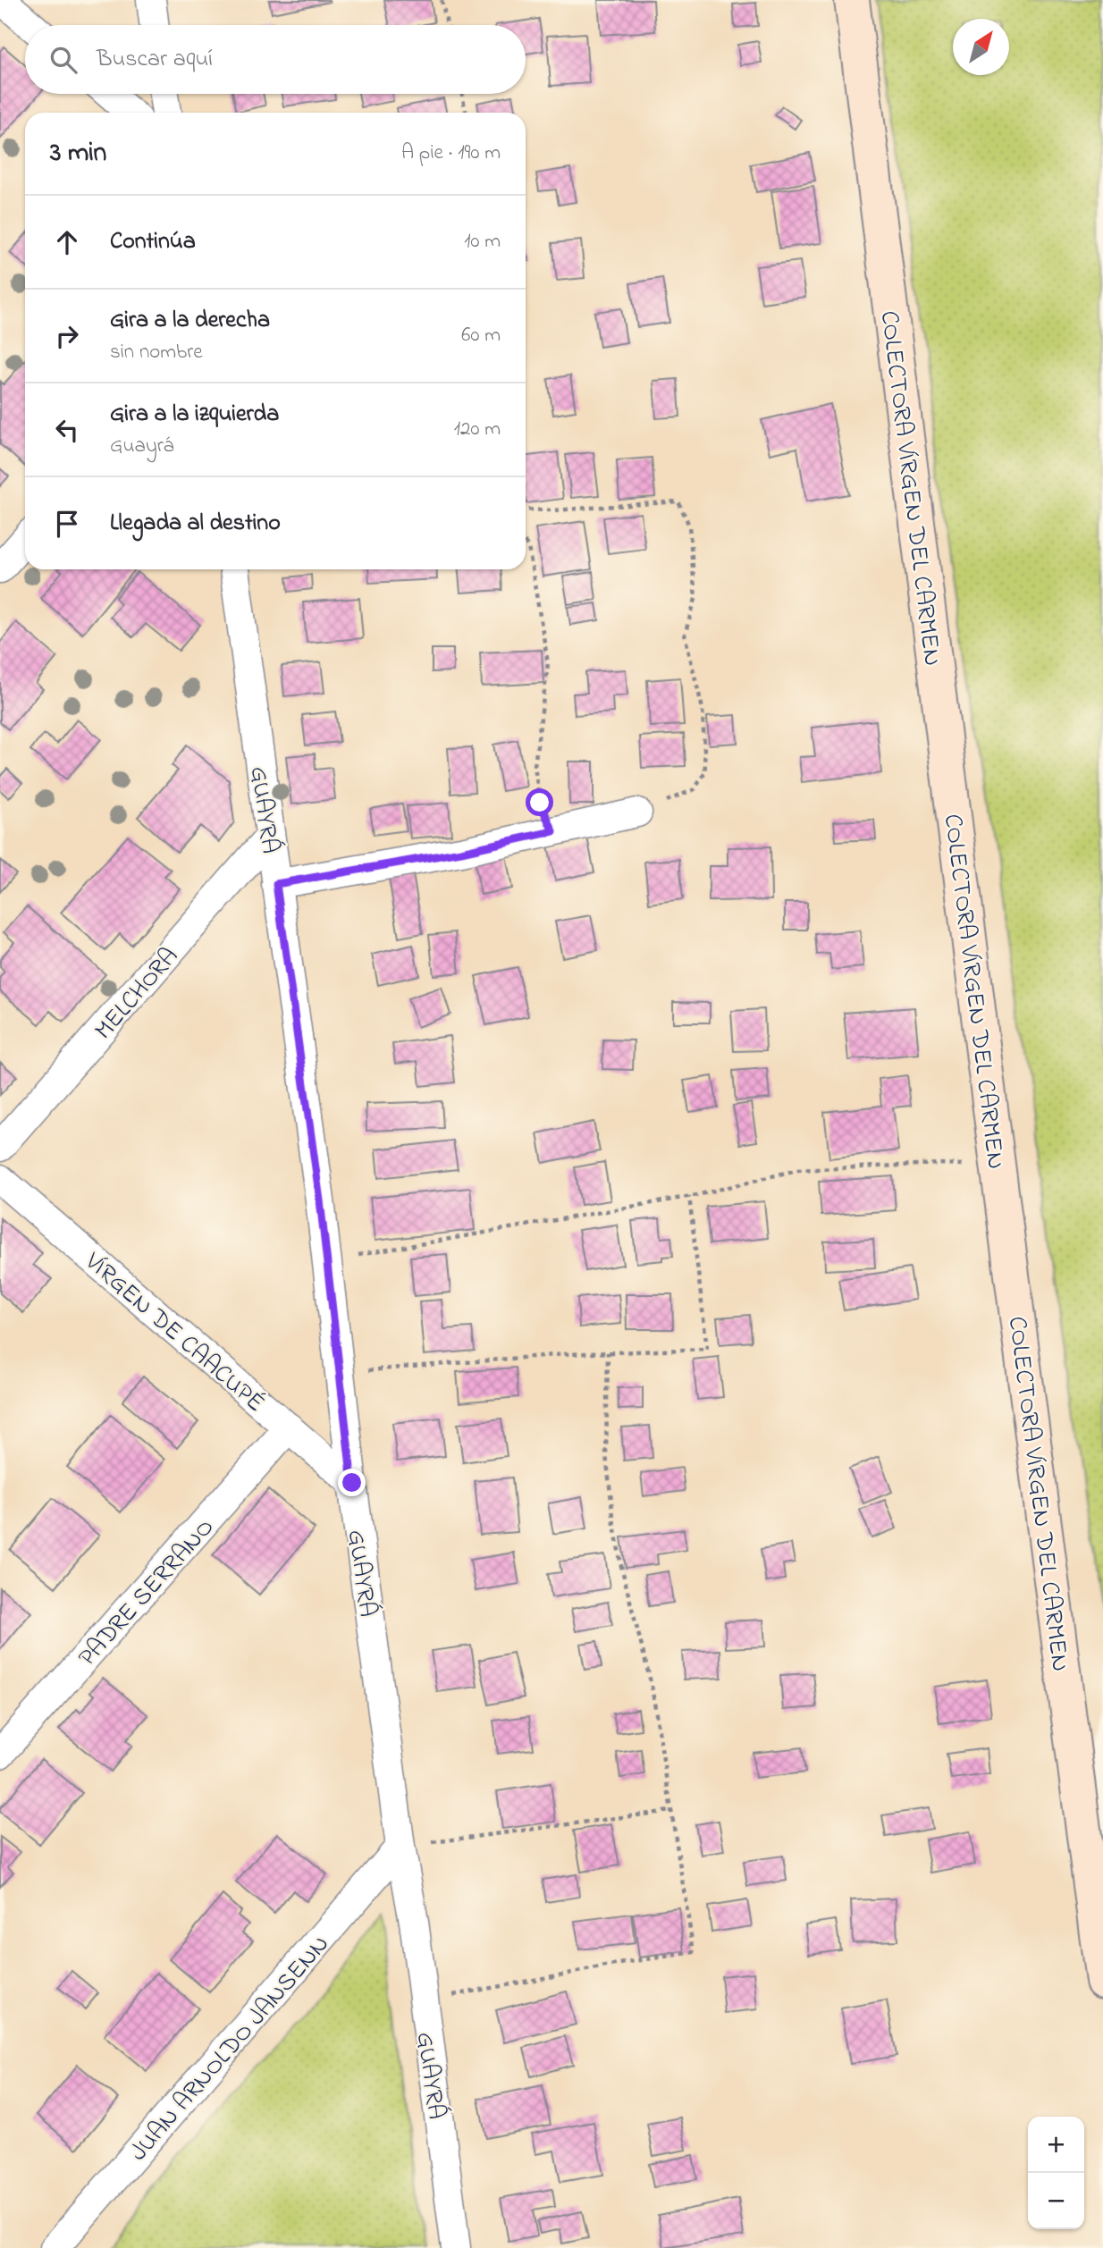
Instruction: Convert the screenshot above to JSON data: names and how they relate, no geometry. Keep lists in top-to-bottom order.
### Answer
{
  "streets": {
    "main road": ["COLECTORA VÍRGEN DEL CARMEN"],
    "street": [
      "GUAYRÁ",
      "MELCHORA",
      "VÍRGEN DE CAACUPÉ",
      "PADRE SERRANO",
      "JUAN ARNOLDO JANSENN"
    ]
  },
  "crossings": [
    ["GUAYRÁ", "MELCHORA"],
    ["GUAYRÁ", "VÍRGEN DE CAACUPÉ"],
    ["GUAYRÁ", "JUAN ARNOLDO JANSENN"],
    ["VÍRGEN DE CAACUPÉ", "PADRE SERRANO"]
  ],
  "north": "top right",
  "page": {
    "search": "Buscar aquí",
    "heading": ["3 min", "A pie · 190 m"],
    "list": [
      ["Continúa", "10 m"],
      ["Gira a la derecha", "sin nombre", "60 m"],
      ["Gira a la izquierda", "Guayrá", "120 m"],
      "Llegada al destino"
    ],
    "map_buttons": ["+", "−"]
  }
}
